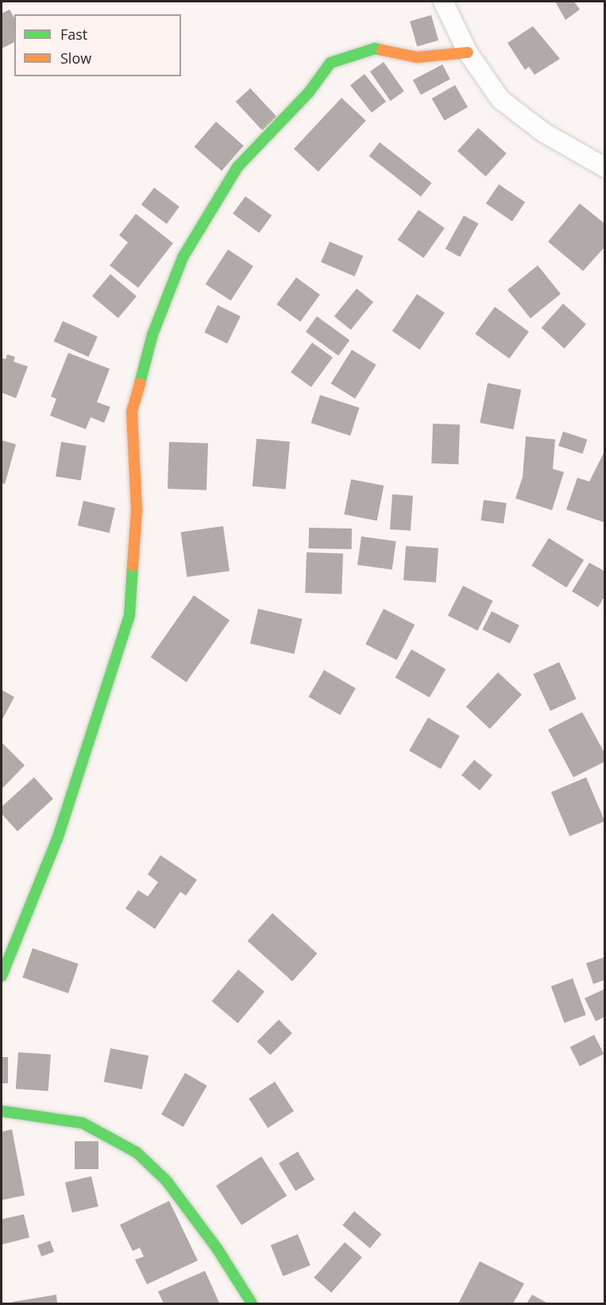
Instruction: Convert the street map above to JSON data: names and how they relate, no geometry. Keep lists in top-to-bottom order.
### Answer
{
  "legend": ["Fast", "Slow"]
}
